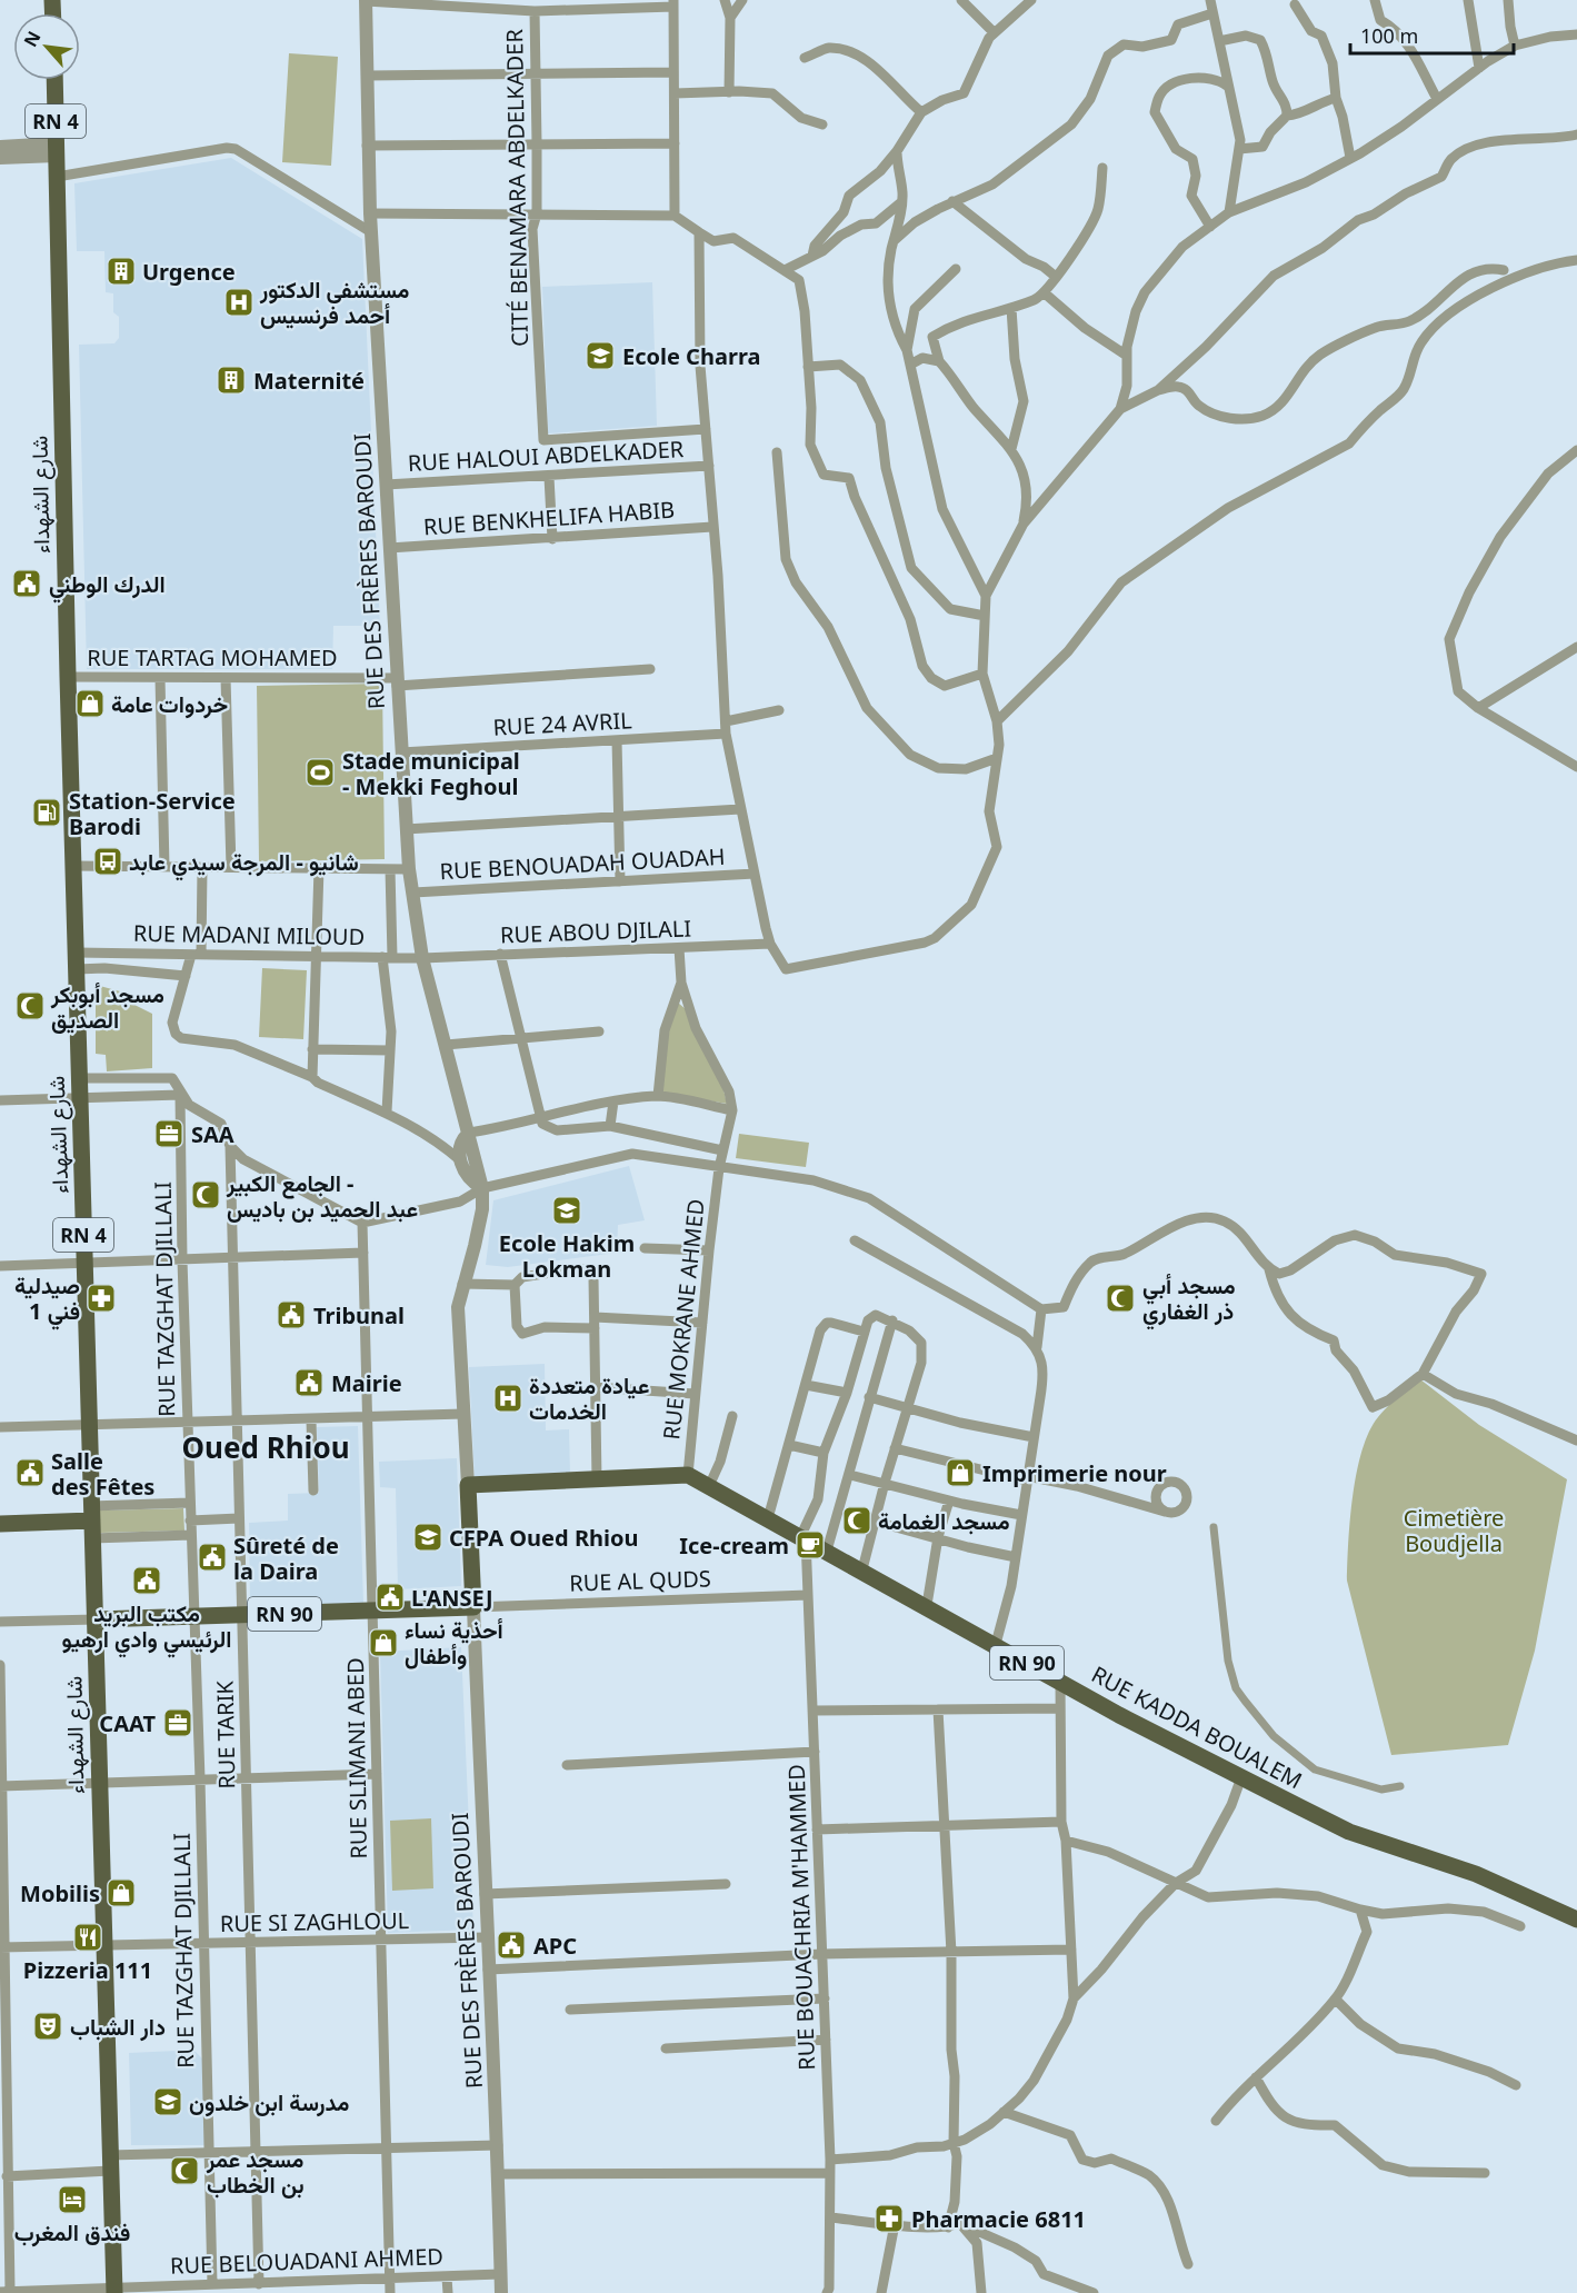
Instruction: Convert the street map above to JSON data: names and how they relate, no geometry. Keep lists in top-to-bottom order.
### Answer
{
  "streets": {
    "main road": [
      "RN 4",
      "شارع الشهداء",
      "RN 90",
      "RUE KADDA BOUALEM"
    ],
    "street": [
      "CITÉ BENAMARA ABDELKADER",
      "RUE HALOUI ABDELKADER",
      "RUE BENKHELIFA HABIB",
      "RUE DES FRÈRES BAROUDI",
      "RUE TARTAG MOHAMED",
      "RUE 24 AVRIL",
      "RUE BENOUADAH OUADAH",
      "RUE ABOU DJILALI",
      "RUE MADANI MILOUD",
      "RUE TAZGHAT DJILLALI",
      "RUE MOKRANE AHMED",
      "RUE AL QUDS",
      "RUE TARIK",
      "RUE SLIMANI ABED",
      "RUE BOUACHRIA M'HAMMED",
      "RUE SI ZAGHLOUL",
      "RUE BELOUADANI AHMED"
    ]
  },
  "crossings": [
    ["RN 4", "شارع الشهداء"],
    ["RUE HALOUI ABDELKADER", "RUE DES FRÈRES BAROUDI"],
    ["شارع الشهداء", "RUE TARTAG MOHAMED"],
    ["شارع الشهداء", "RUE MADANI MILOUD"],
    ["شارع الشهداء", "RN 90"],
    ["شارع الشهداء", "RUE SI ZAGHLOUL"],
    ["شارع الشهداء", "RUE BELOUADANI AHMED"],
    ["RUE BENKHELIFA HABIB", "RUE DES FRÈRES BAROUDI"],
    ["RUE DES FRÈRES BAROUDI", "RUE TARTAG MOHAMED"],
    ["RUE DES FRÈRES BAROUDI", "RUE 24 AVRIL"],
    ["RUE DES FRÈRES BAROUDI", "RUE BENOUADAH OUADAH"],
    ["RUE DES FRÈRES BAROUDI", "RUE ABOU DJILALI"],
    ["RUE DES FRÈRES BAROUDI", "RUE MADANI MILOUD"],
    ["RUE DES FRÈRES BAROUDI", "RUE AL QUDS"],
    ["RUE DES FRÈRES BAROUDI", "RN 90"],
    ["RUE DES FRÈRES BAROUDI", "RUE SI ZAGHLOUL"],
    ["RUE DES FRÈRES BAROUDI", "RUE BELOUADANI AHMED"],
    ["RUE ABOU DJILALI", "RUE MADANI MILOUD"],
    ["RUE TAZGHAT DJILLALI", "RN 90"],
    ["RUE TAZGHAT DJILLALI", "RUE SI ZAGHLOUL"],
    ["RUE TAZGHAT DJILLALI", "RUE BELOUADANI AHMED"],
    ["RUE MOKRANE AHMED", "RUE KADDA BOUALEM"],
    ["RUE AL QUDS", "RN 90"],
    ["RUE AL QUDS", "RUE BOUACHRIA M'HAMMED"],
    ["RN 90", "RUE TARIK"],
    ["RN 90", "RUE SLIMANI ABED"],
    ["RUE KADDA BOUALEM", "RUE BOUACHRIA M'HAMMED"],
    ["RUE TARIK", "RUE SI ZAGHLOUL"],
    ["RUE TARIK", "RUE BELOUADANI AHMED"],
    ["RUE SLIMANI ABED", "RUE SI ZAGHLOUL"],
    ["RUE SLIMANI ABED", "RUE BELOUADANI AHMED"]
  ],
  "districts": ["Oued Rhiou"],
  "parks": ["Cimetière Boudjella"],
  "places": {
    "building": ["Urgence", "Maternité"],
    "hospital": ["مستشفى الدكتور أحمد فرنسيس", "عيادة متعددة الخدمات"],
    "school or university": [
      "Ecole Charra",
      "Ecole Hakim Lokman",
      "CFPA Oued Rhiou",
      "مدرسة ابن خلدون"
    ],
    "public building": [
      "الدرك الوطني",
      "Tribunal",
      "Mairie",
      "Salle des Fêtes",
      "Sûreté de la Daira",
      "مكتب البريد الرئيسي وادي ارهيو",
      "L'ANSEJ",
      "APC"
    ],
    "shop": [
      "خردوات عامة",
      "Imprimerie nour",
      "أحذية نساء وأطفال",
      "Mobilis"
    ],
    "sports": ["Stade municipal - Mekki Feghoul"],
    "fuel station": ["Station-Service Barodi"],
    "bus stop": ["شانيو - المرجة سيدي عابد"],
    "mosque": [
      "مسجد أبوبكر الصديق",
      "الجامع الكبير - عبد الحميد بن باديس",
      "مسجد أبي ذر الغفاري",
      "مسجد الغمامة",
      "مسجد عمر بن الخطاب"
    ],
    "office": ["SAA", "CAAT"],
    "pharmacy": ["صيدلية فني 1", "Pharmacie 6811"],
    "cafe": ["Ice-cream"],
    "restaurant": ["Pizzeria 111"],
    "theatre": ["دار الشباب"],
    "hotel": ["فندق المغرب"]
  },
  "scale_bar": "100 m",
  "north": "top left"
}
